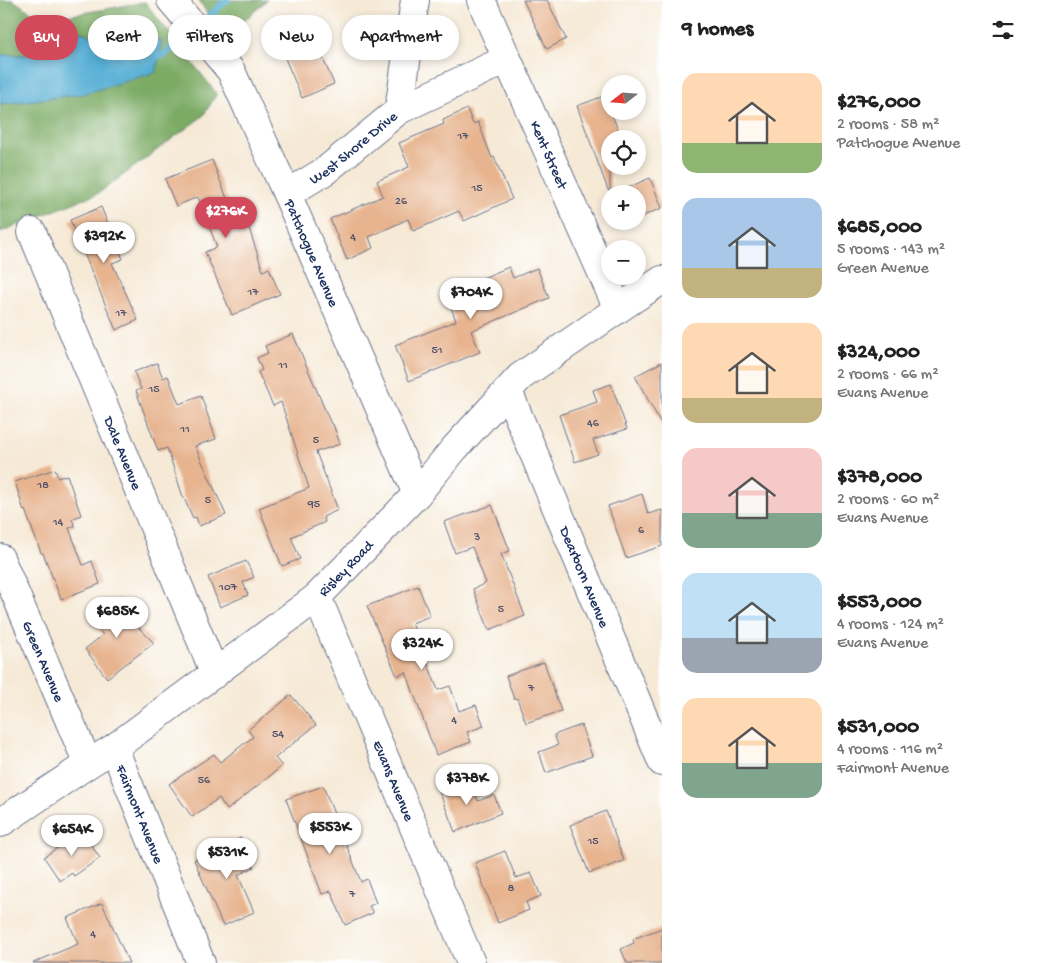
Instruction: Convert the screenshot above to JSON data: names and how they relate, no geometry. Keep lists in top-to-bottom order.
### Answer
{
  "streets": {
    "street": [
      "West Shore Drive",
      "Kent Street",
      "Patchogue Avenue",
      "Dale Avenue",
      "Risley Road",
      "Dearborn Avenue",
      "Green Avenue",
      "Evans Avenue",
      "Fairmont Avenue"
    ]
  },
  "crossings": [
    ["West Shore Drive", "Patchogue Avenue"],
    ["Kent Street", "Risley Road"],
    ["Patchogue Avenue", "Risley Road"],
    ["Dale Avenue", "Risley Road"],
    ["Risley Road", "Dearborn Avenue"],
    ["Risley Road", "Green Avenue"],
    ["Risley Road", "Evans Avenue"],
    ["Risley Road", "Fairmont Avenue"]
  ],
  "house_numbers": [
    "17",
    "15",
    "26",
    "4",
    "17",
    "17",
    "51",
    "11",
    "15",
    "46",
    "11",
    "5",
    "18",
    "5",
    "95",
    "14",
    "6",
    "3",
    "107",
    "5",
    "7",
    "4",
    "54",
    "56",
    "15",
    "8",
    "7",
    "4"
  ],
  "north": "left",
  "page": {
    "heading": "9 homes",
    "chip": [
      "Buy",
      "Rent",
      "Filters",
      "New",
      "Apartment"
    ],
    "list": [
      {
        "name": "$276,000",
        "note": "2 rooms · 58 m² · Patchogue Avenue"
      },
      {
        "name": "$685,000",
        "note": "5 rooms · 143 m² · Green Avenue"
      },
      {
        "name": "$324,000",
        "note": "2 rooms · 66 m² · Evans Avenue"
      },
      {
        "name": "$378,000",
        "note": "2 rooms · 60 m² · Evans Avenue"
      },
      {
        "name": "$553,000",
        "note": "4 rooms · 124 m² · Evans Avenue"
      },
      {
        "name": "$531,000",
        "note": "4 rooms · 116 m² · Fairmont Avenue"
      }
    ],
    "map_buttons": ["+", "−"],
    "price": [
      "$276K",
      "$392K",
      "$704K",
      "$685K",
      "$324K",
      "$378K",
      "$553K",
      "$654K",
      "$531K"
    ]
  }
}
